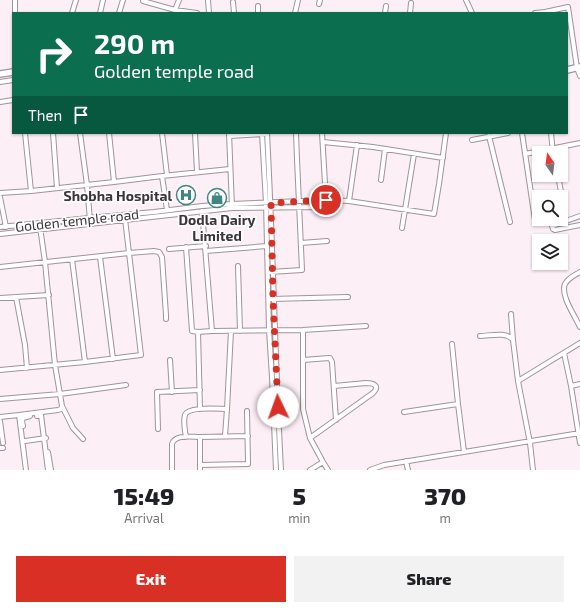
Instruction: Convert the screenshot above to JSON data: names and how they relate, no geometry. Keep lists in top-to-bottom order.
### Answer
{
  "streets": {
    "street": ["Golden temple road"]
  },
  "places": {
    "hospital": ["Shobha Hospital"],
    "shop": ["Dodla Dairy Limited"]
  },
  "north": "top",
  "page": {
    "turn": ["290 m", "Golden temple road"],
    "then": "Then",
    "eta": [
      "15:49",
      "Arrival",
      "5",
      "min",
      "370",
      "m"
    ],
    "buttons": ["Exit", "Share"]
  }
}
